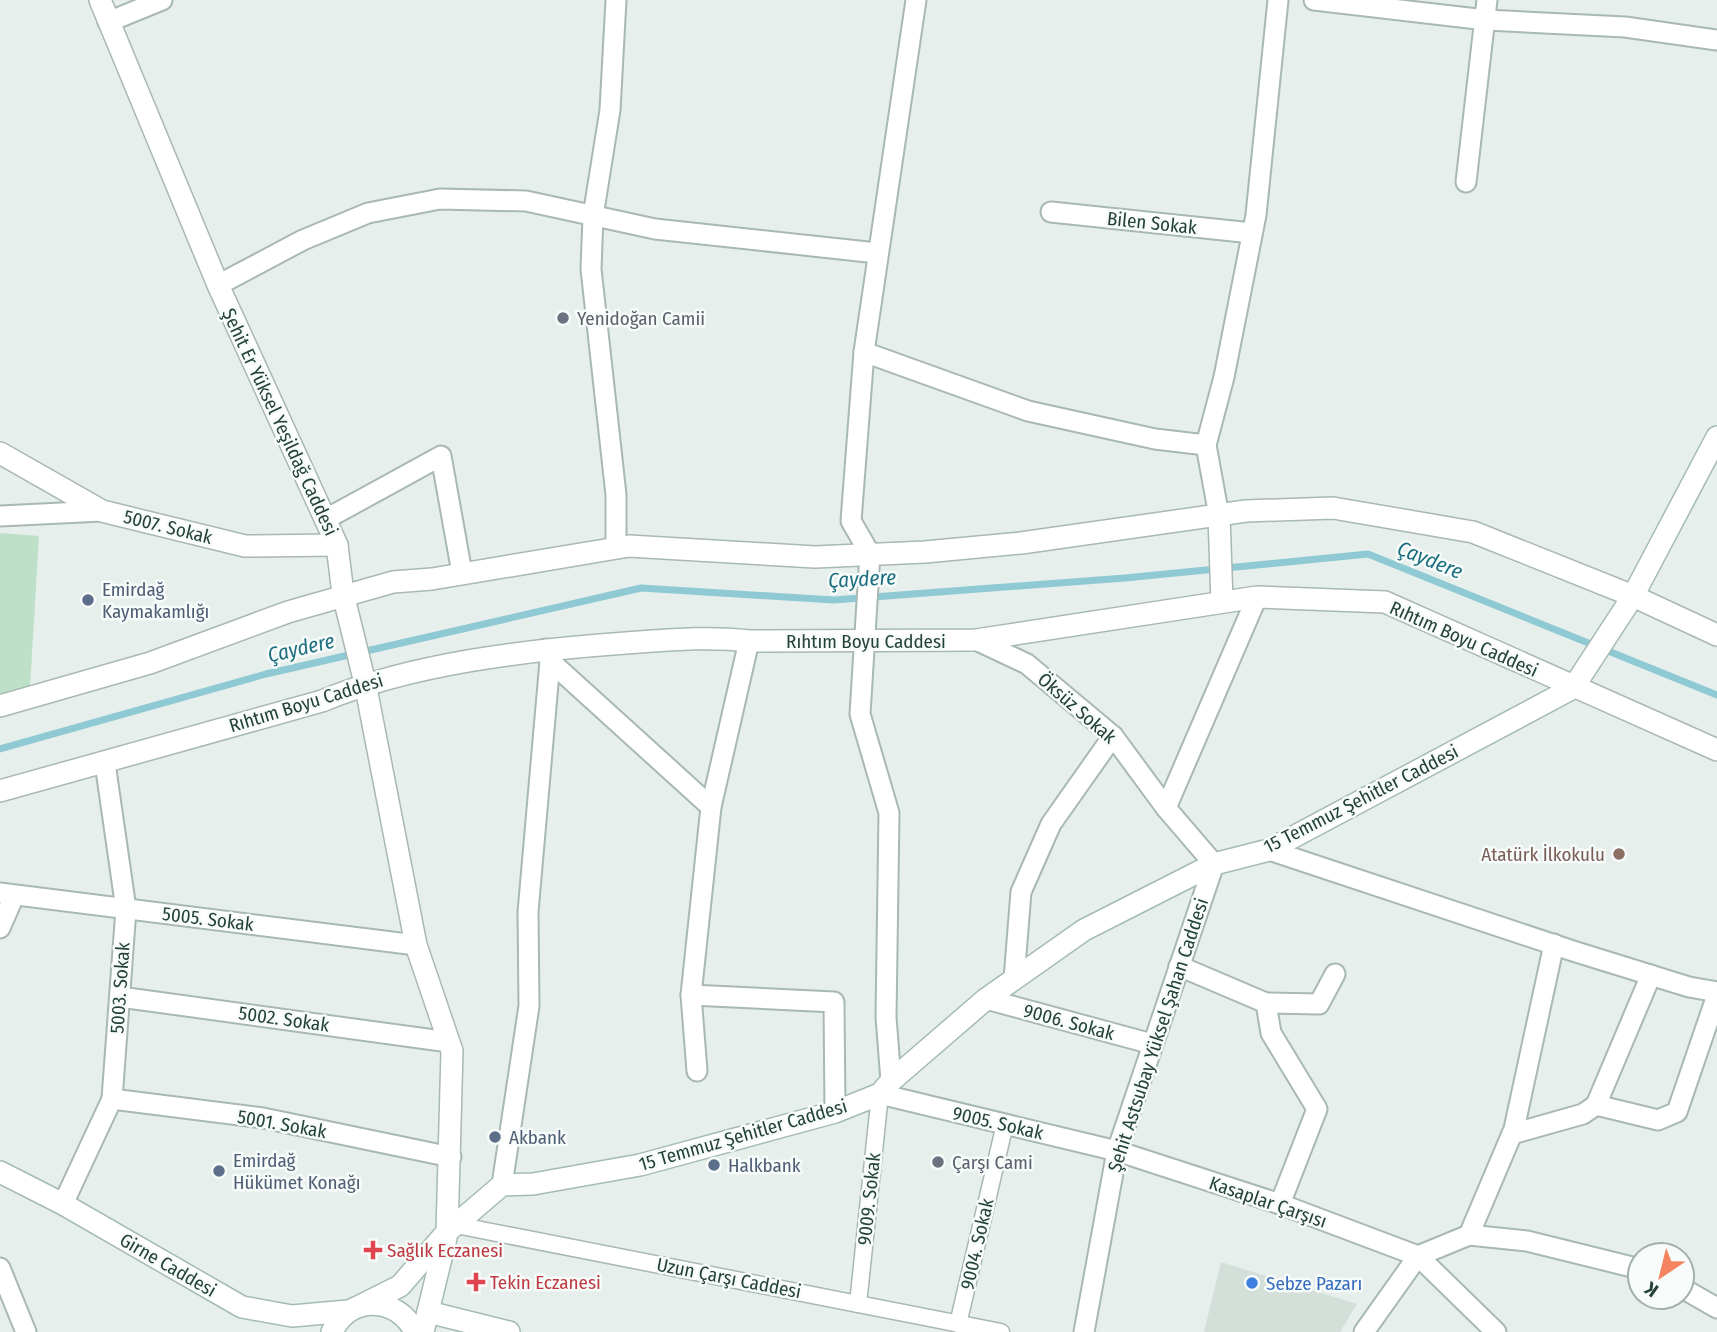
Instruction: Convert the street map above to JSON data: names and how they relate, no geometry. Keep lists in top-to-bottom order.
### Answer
{
  "streets": {
    "street": [
      "Bilen Sokak",
      "Şehit Er Yüksel Yeşildağ Caddesi",
      "5007. Sokak",
      "Rıhtım Boyu Caddesi",
      "Öksüz Sokak",
      "15 Temmuz Şehitler Caddesi",
      "5005. Sokak",
      "5003. Sokak",
      "5002. Sokak",
      "9006. Sokak",
      "Şehit Astsubay Yüksel Şahan Caddesi",
      "9005. Sokak",
      "5001. Sokak",
      "9009. Sokak",
      "Kasaplar Çarşısı",
      "9004. Sokak",
      "Girne Caddesi",
      "Uzun Çarşı Caddesi"
    ]
  },
  "crossings": [
    ["Şehit Er Yüksel Yeşildağ Caddesi", "5007. Sokak"],
    ["Şehit Er Yüksel Yeşildağ Caddesi", "Rıhtım Boyu Caddesi"],
    ["Şehit Er Yüksel Yeşildağ Caddesi", "5005. Sokak"],
    ["Şehit Er Yüksel Yeşildağ Caddesi", "5002. Sokak"],
    ["Şehit Er Yüksel Yeşildağ Caddesi", "5001. Sokak"],
    ["Şehit Er Yüksel Yeşildağ Caddesi", "Uzun Çarşı Caddesi"],
    ["Rıhtım Boyu Caddesi", "Öksüz Sokak"],
    ["Rıhtım Boyu Caddesi", "15 Temmuz Şehitler Caddesi"],
    ["Rıhtım Boyu Caddesi", "5003. Sokak"],
    ["Öksüz Sokak", "15 Temmuz Şehitler Caddesi"],
    ["Öksüz Sokak", "Şehit Astsubay Yüksel Şahan Caddesi"],
    ["15 Temmuz Şehitler Caddesi", "9006. Sokak"],
    ["15 Temmuz Şehitler Caddesi", "Şehit Astsubay Yüksel Şahan Caddesi"],
    ["15 Temmuz Şehitler Caddesi", "9005. Sokak"],
    ["15 Temmuz Şehitler Caddesi", "9009. Sokak"],
    ["5005. Sokak", "5003. Sokak"],
    ["5003. Sokak", "5002. Sokak"],
    ["5003. Sokak", "5001. Sokak"],
    ["5003. Sokak", "Girne Caddesi"],
    ["9006. Sokak", "Şehit Astsubay Yüksel Şahan Caddesi"],
    ["Şehit Astsubay Yüksel Şahan Caddesi", "9005. Sokak"],
    ["Şehit Astsubay Yüksel Şahan Caddesi", "Kasaplar Çarşısı"],
    ["9005. Sokak", "9009. Sokak"],
    ["9005. Sokak", "Kasaplar Çarşısı"],
    ["9005. Sokak", "9004. Sokak"],
    ["9009. Sokak", "Uzun Çarşı Caddesi"],
    ["9004. Sokak", "Uzun Çarşı Caddesi"]
  ],
  "water": ["Çaydere"],
  "places": {
    "other": [
      "Yenidoğan Camii",
      "Emirdağ Kaymakamlığı",
      "Atatürk İlkokulu",
      "Akbank",
      "Çarşı Cami",
      "Halkbank",
      "Emirdağ Hükümet Konağı",
      "Sebze Pazarı"
    ],
    "health": ["Sağlık Eczanesi", "Tekin Eczanesi"]
  },
  "north": "bottom left"
}
